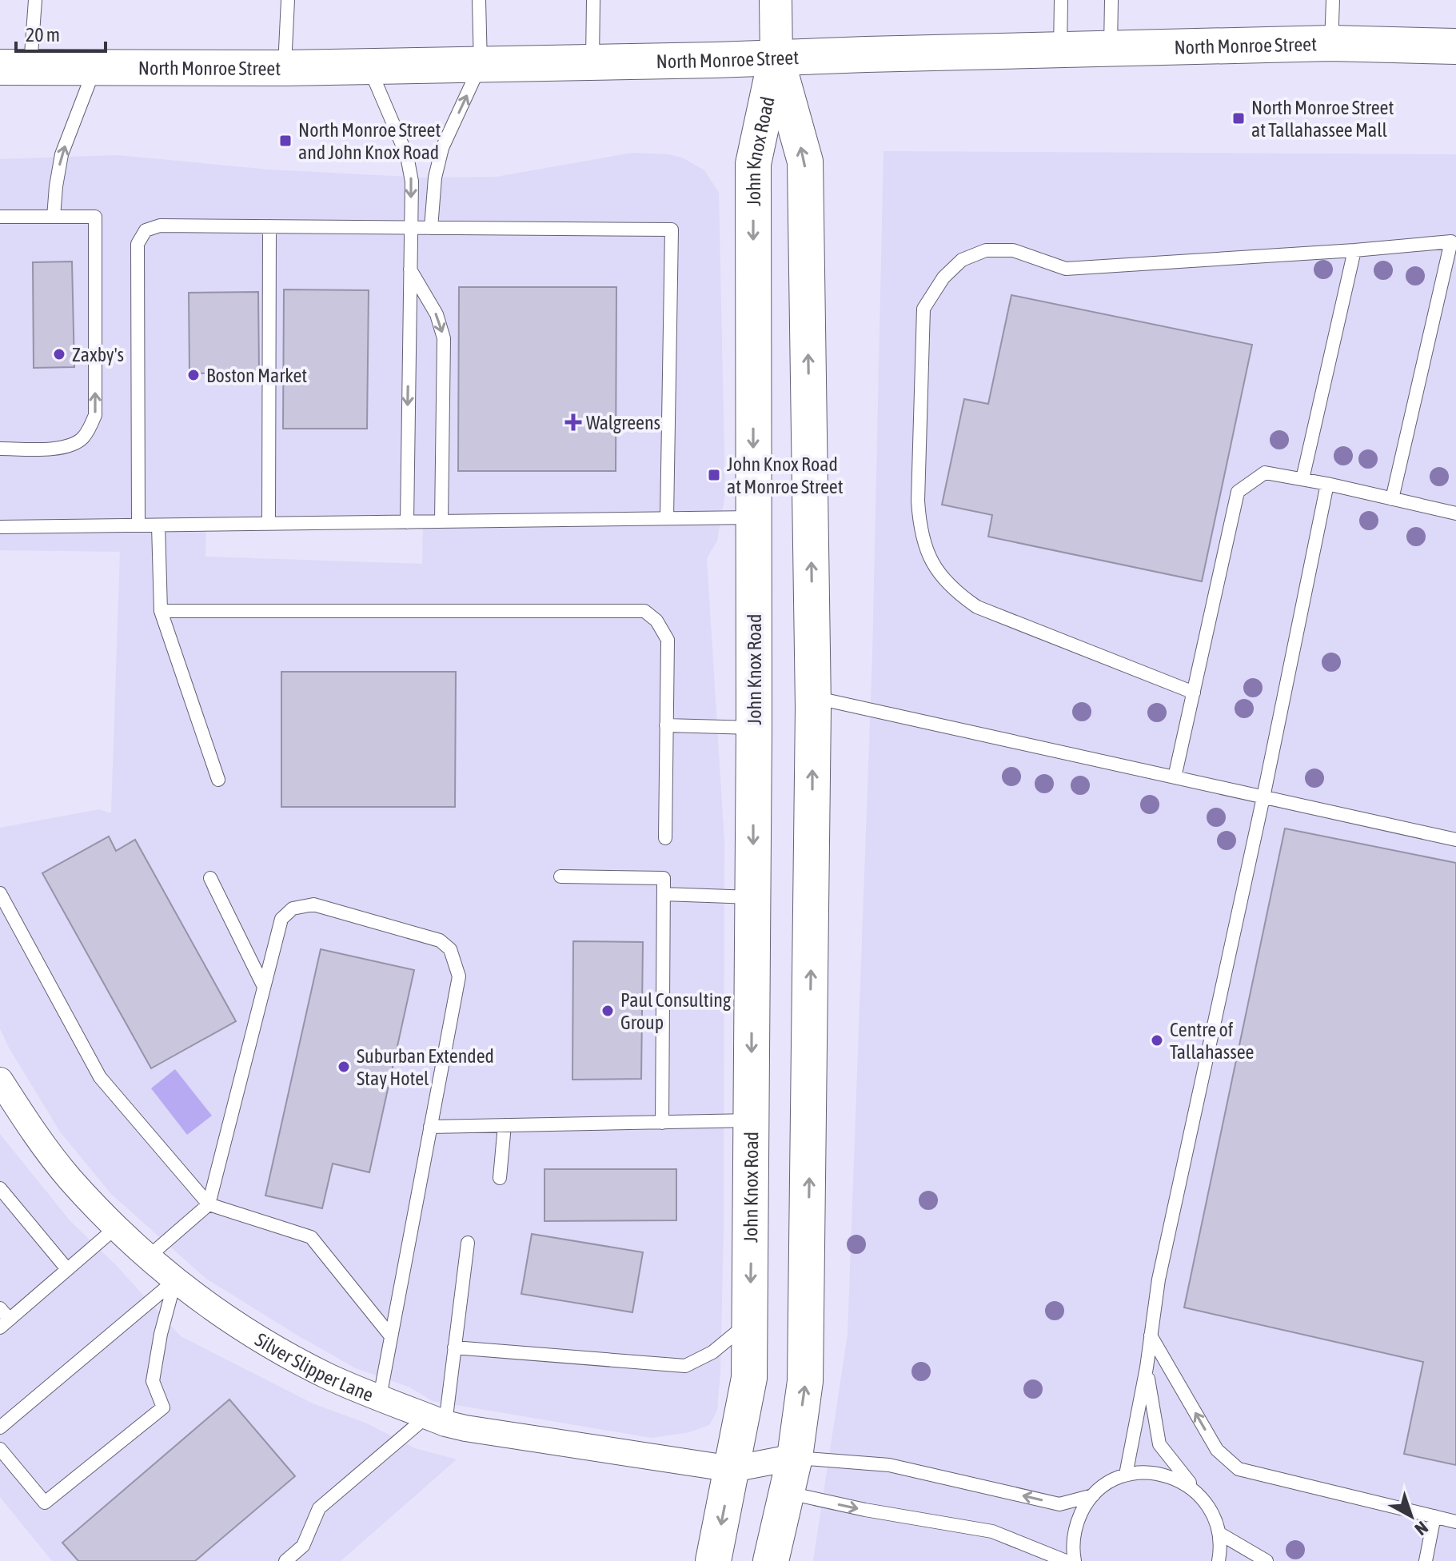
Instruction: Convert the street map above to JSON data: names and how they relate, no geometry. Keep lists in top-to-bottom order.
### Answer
{
  "streets": {
    "main road": ["North Monroe Street", "John Knox Road"],
    "street": ["Silver Slipper Lane"]
  },
  "crossings": [
    ["North Monroe Street", "John Knox Road"],
    ["John Knox Road", "Silver Slipper Lane"]
  ],
  "places": {
    "transit": ["North Monroe Street at Tallahassee Mall", "North Monroe Street and John Knox Road", "John Knox Road at Monroe Street"],
    "other": [
      "Zaxby's",
      "Boston Market",
      "Paul Consulting Group",
      "Centre of Tallahassee",
      "Suburban Extended Stay Hotel"
    ],
    "health": ["Walgreens"]
  },
  "scale_bar": "20 m",
  "north": "bottom right"
}
